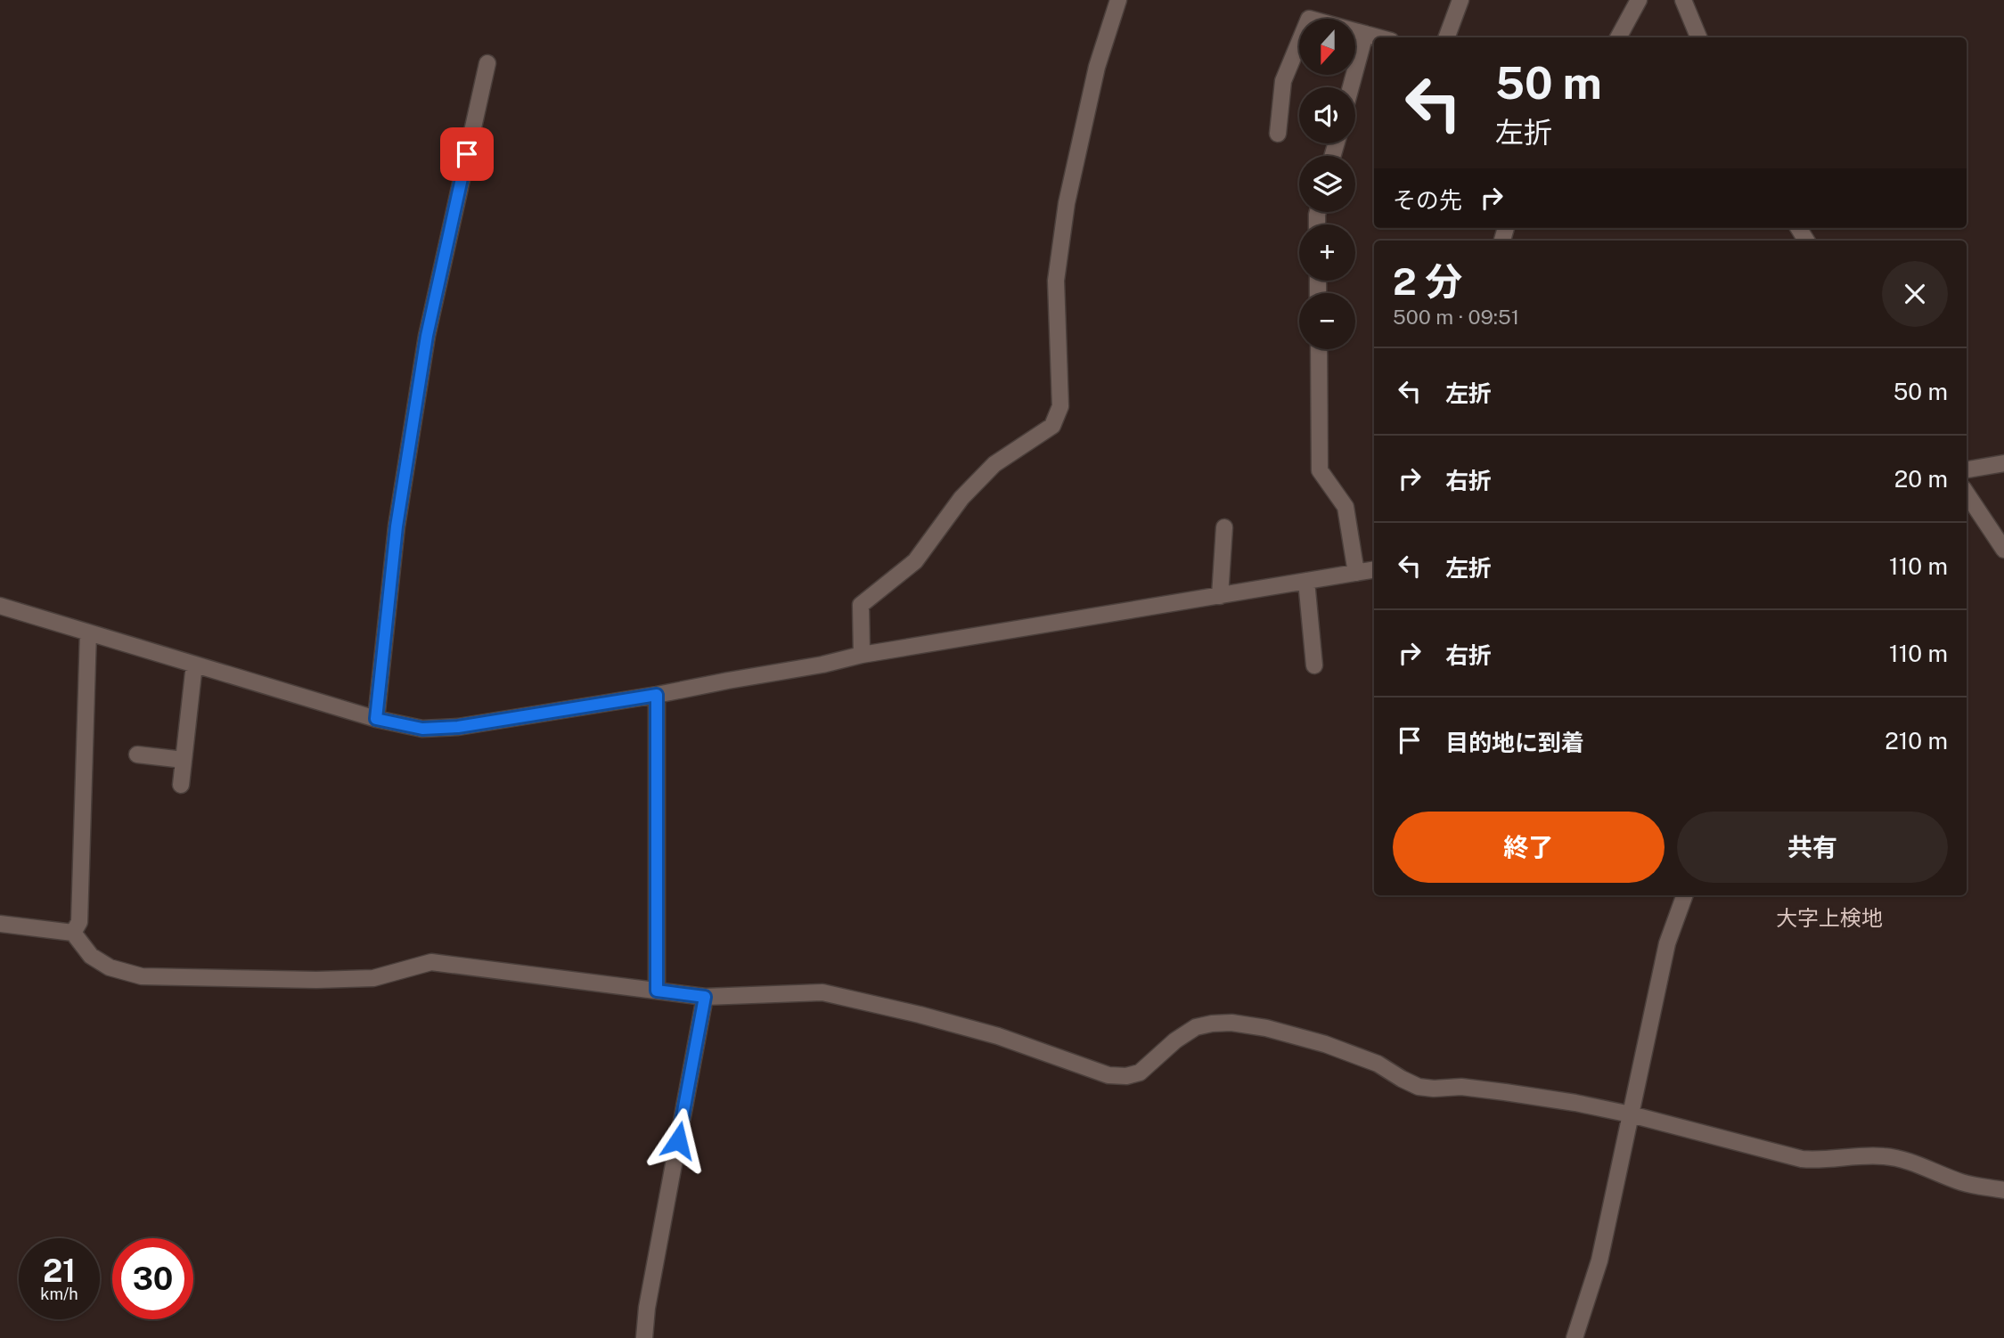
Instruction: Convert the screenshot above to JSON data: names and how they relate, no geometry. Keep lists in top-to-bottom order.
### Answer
{
  "districts": ["大字上検地"],
  "north": "bottom",
  "page": {
    "map_buttons": ["+", "−"],
    "turn": ["50 m", "左折"],
    "then": "その先",
    "heading": ["2 分", "500 m · 09:51"],
    "list": [
      {
        "name": "左折",
        "value": "50 m"
      },
      {
        "name": "右折",
        "value": "20 m"
      },
      {
        "name": "左折",
        "value": "110 m"
      },
      {
        "name": "右折",
        "value": "110 m"
      },
      {
        "name": "目的地に到着",
        "value": "210 m"
      }
    ],
    "buttons": ["終了", "共有"],
    "speed": "21 km/h",
    "limit": "30"
  }
}
